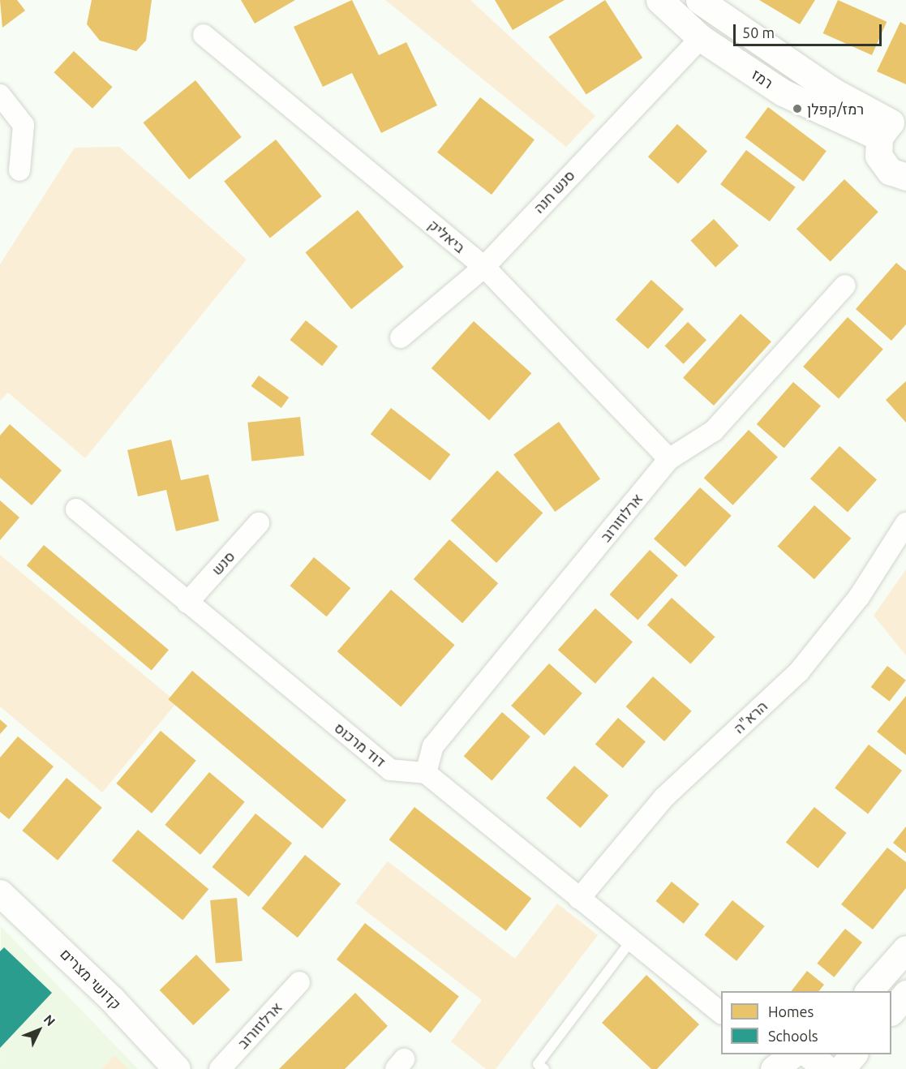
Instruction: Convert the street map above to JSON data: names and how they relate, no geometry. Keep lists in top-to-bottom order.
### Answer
{
  "streets": {
    "street": [
      "רמז",
      "סנש חנה",
      "ביאליק",
      "ארלוזורוב",
      "סנש",
      "הרא\"ה",
      "דוד מרכוס",
      "קדושי מצרים"
    ]
  },
  "crossings": [
    ["רמז", "סנש חנה"],
    ["סנש חנה", "ביאליק"],
    ["ביאליק", "ארלוזורוב"],
    ["ארלוזורוב", "דוד מרכוס"],
    ["סנש", "דוד מרכוס"]
  ],
  "places": ["רמז/קפלן"],
  "legend": ["Homes", "Schools"],
  "scale_bar": "50 m",
  "north": "top right"
}
